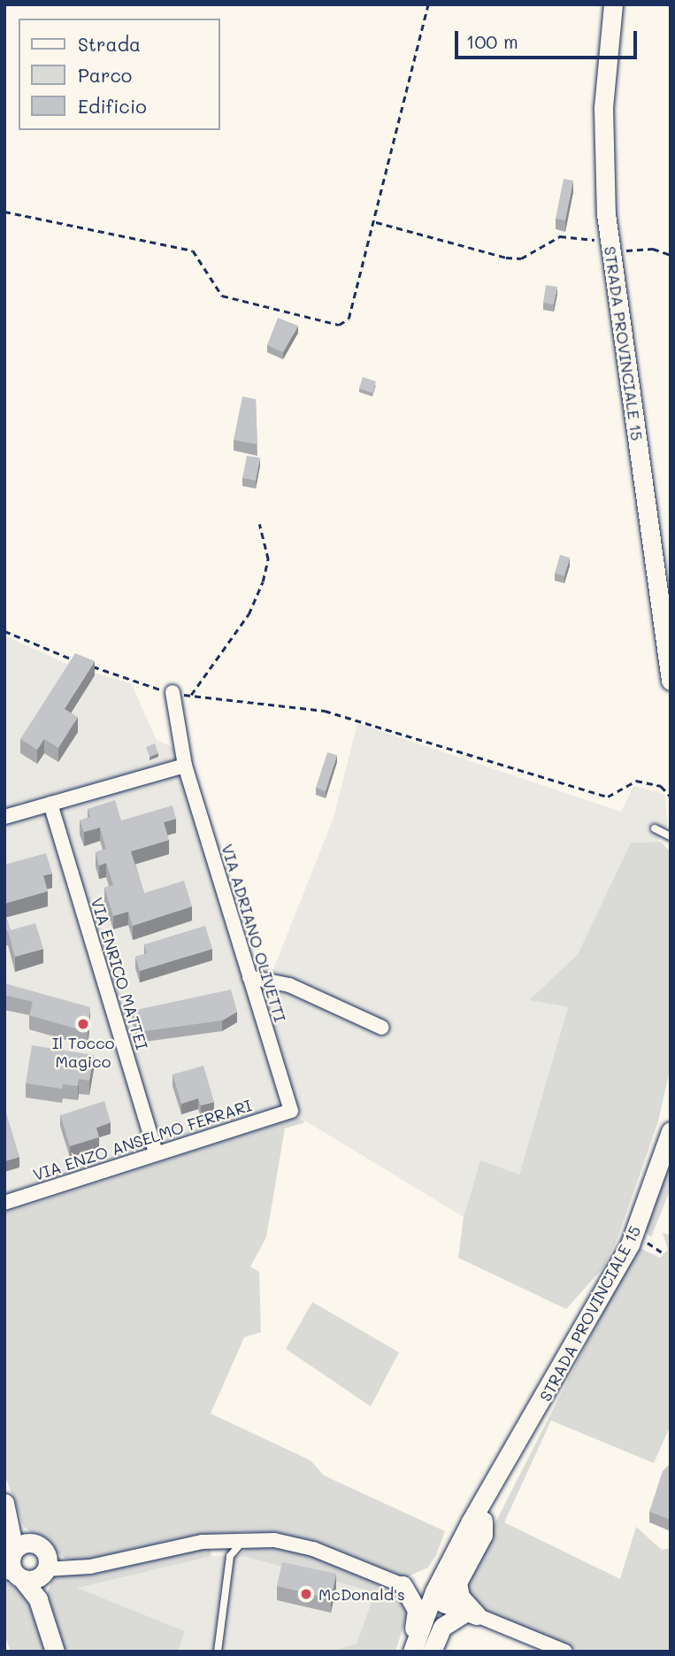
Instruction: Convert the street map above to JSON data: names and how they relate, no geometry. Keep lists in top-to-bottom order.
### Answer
{
  "streets": {
    "main road": ["STRADA PROVINCIALE 15"],
    "street": ["VIA ADRIANO OLIVETTI", "VIA ENRICO MATTEI", "VIA ENZO ANSELMO FERRARI"]
  },
  "crossings": [
    ["VIA ADRIANO OLIVETTI", "VIA ENZO ANSELMO FERRARI"],
    ["VIA ENRICO MATTEI", "VIA ENZO ANSELMO FERRARI"]
  ],
  "places": ["Il Tocco Magico", "McDonald's"],
  "legend": ["Strada", "Parco", "Edificio"],
  "scale_bar": "100 m"
}
